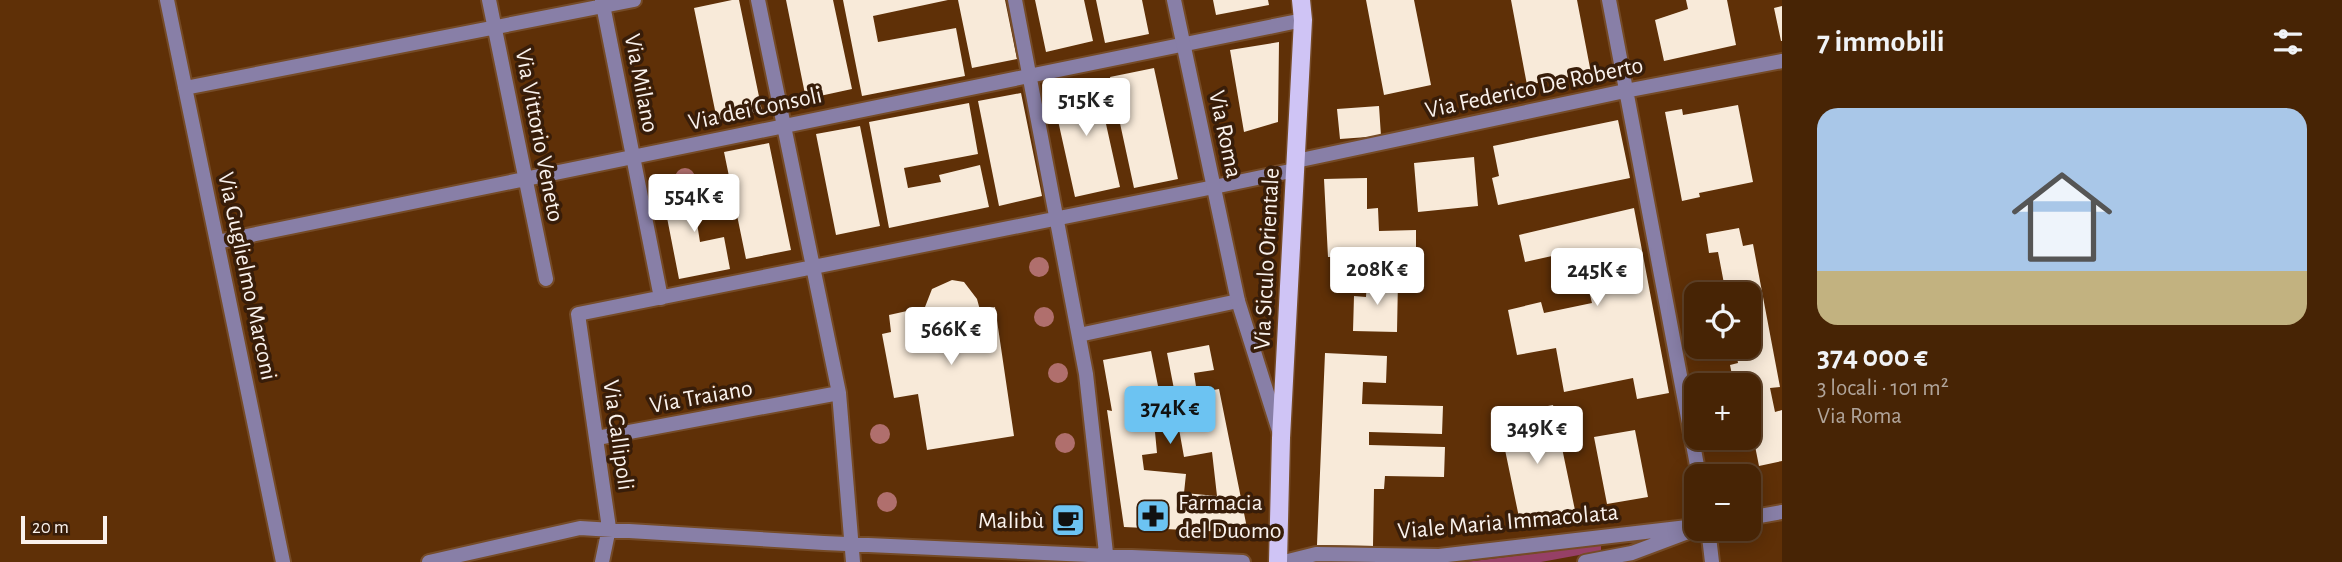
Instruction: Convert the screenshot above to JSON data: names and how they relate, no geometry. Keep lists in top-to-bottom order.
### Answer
{
  "streets": {
    "main road": ["Via Siculo Orientale"],
    "street": [
      "Via Milano",
      "Via Federico De Roberto",
      "Via dei Consoli",
      "Via Roma",
      "Via Vittorio Veneto",
      "Via Guglielmo Marconi",
      "Via Traiano",
      "Via Callipoli",
      "Viale Maria Immacolata"
    ]
  },
  "crossings": [
    ["Via Milano", "Via Federico De Roberto"],
    ["Via Milano", "Via dei Consoli"],
    ["Via Federico De Roberto", "Via Roma"],
    ["Via Federico De Roberto", "Via Siculo Orientale"],
    ["Via Federico De Roberto", "Via Callipoli"],
    ["Via dei Consoli", "Via Roma"],
    ["Via dei Consoli", "Via Vittorio Veneto"],
    ["Via dei Consoli", "Via Siculo Orientale"],
    ["Via dei Consoli", "Via Guglielmo Marconi"],
    ["Via Roma", "Via Siculo Orientale"],
    ["Via Traiano", "Via Callipoli"]
  ],
  "places": {
    "pharmacy": ["Farmacia del Duomo"],
    "cafe": ["Malibù"]
  },
  "scale_bar": "20 m",
  "page": {
    "heading": "7 immobili",
    "price": [
      "515K €",
      "554K €",
      "208K €",
      "245K €",
      "566K €",
      "374K €",
      "349K €"
    ],
    "list": [
      {
        "name": "374 000 €",
        "note": "3 locali · 101 m² · Via Roma"
      }
    ],
    "map_buttons": ["+", "−"],
    "scale": "20 m"
  }
}
